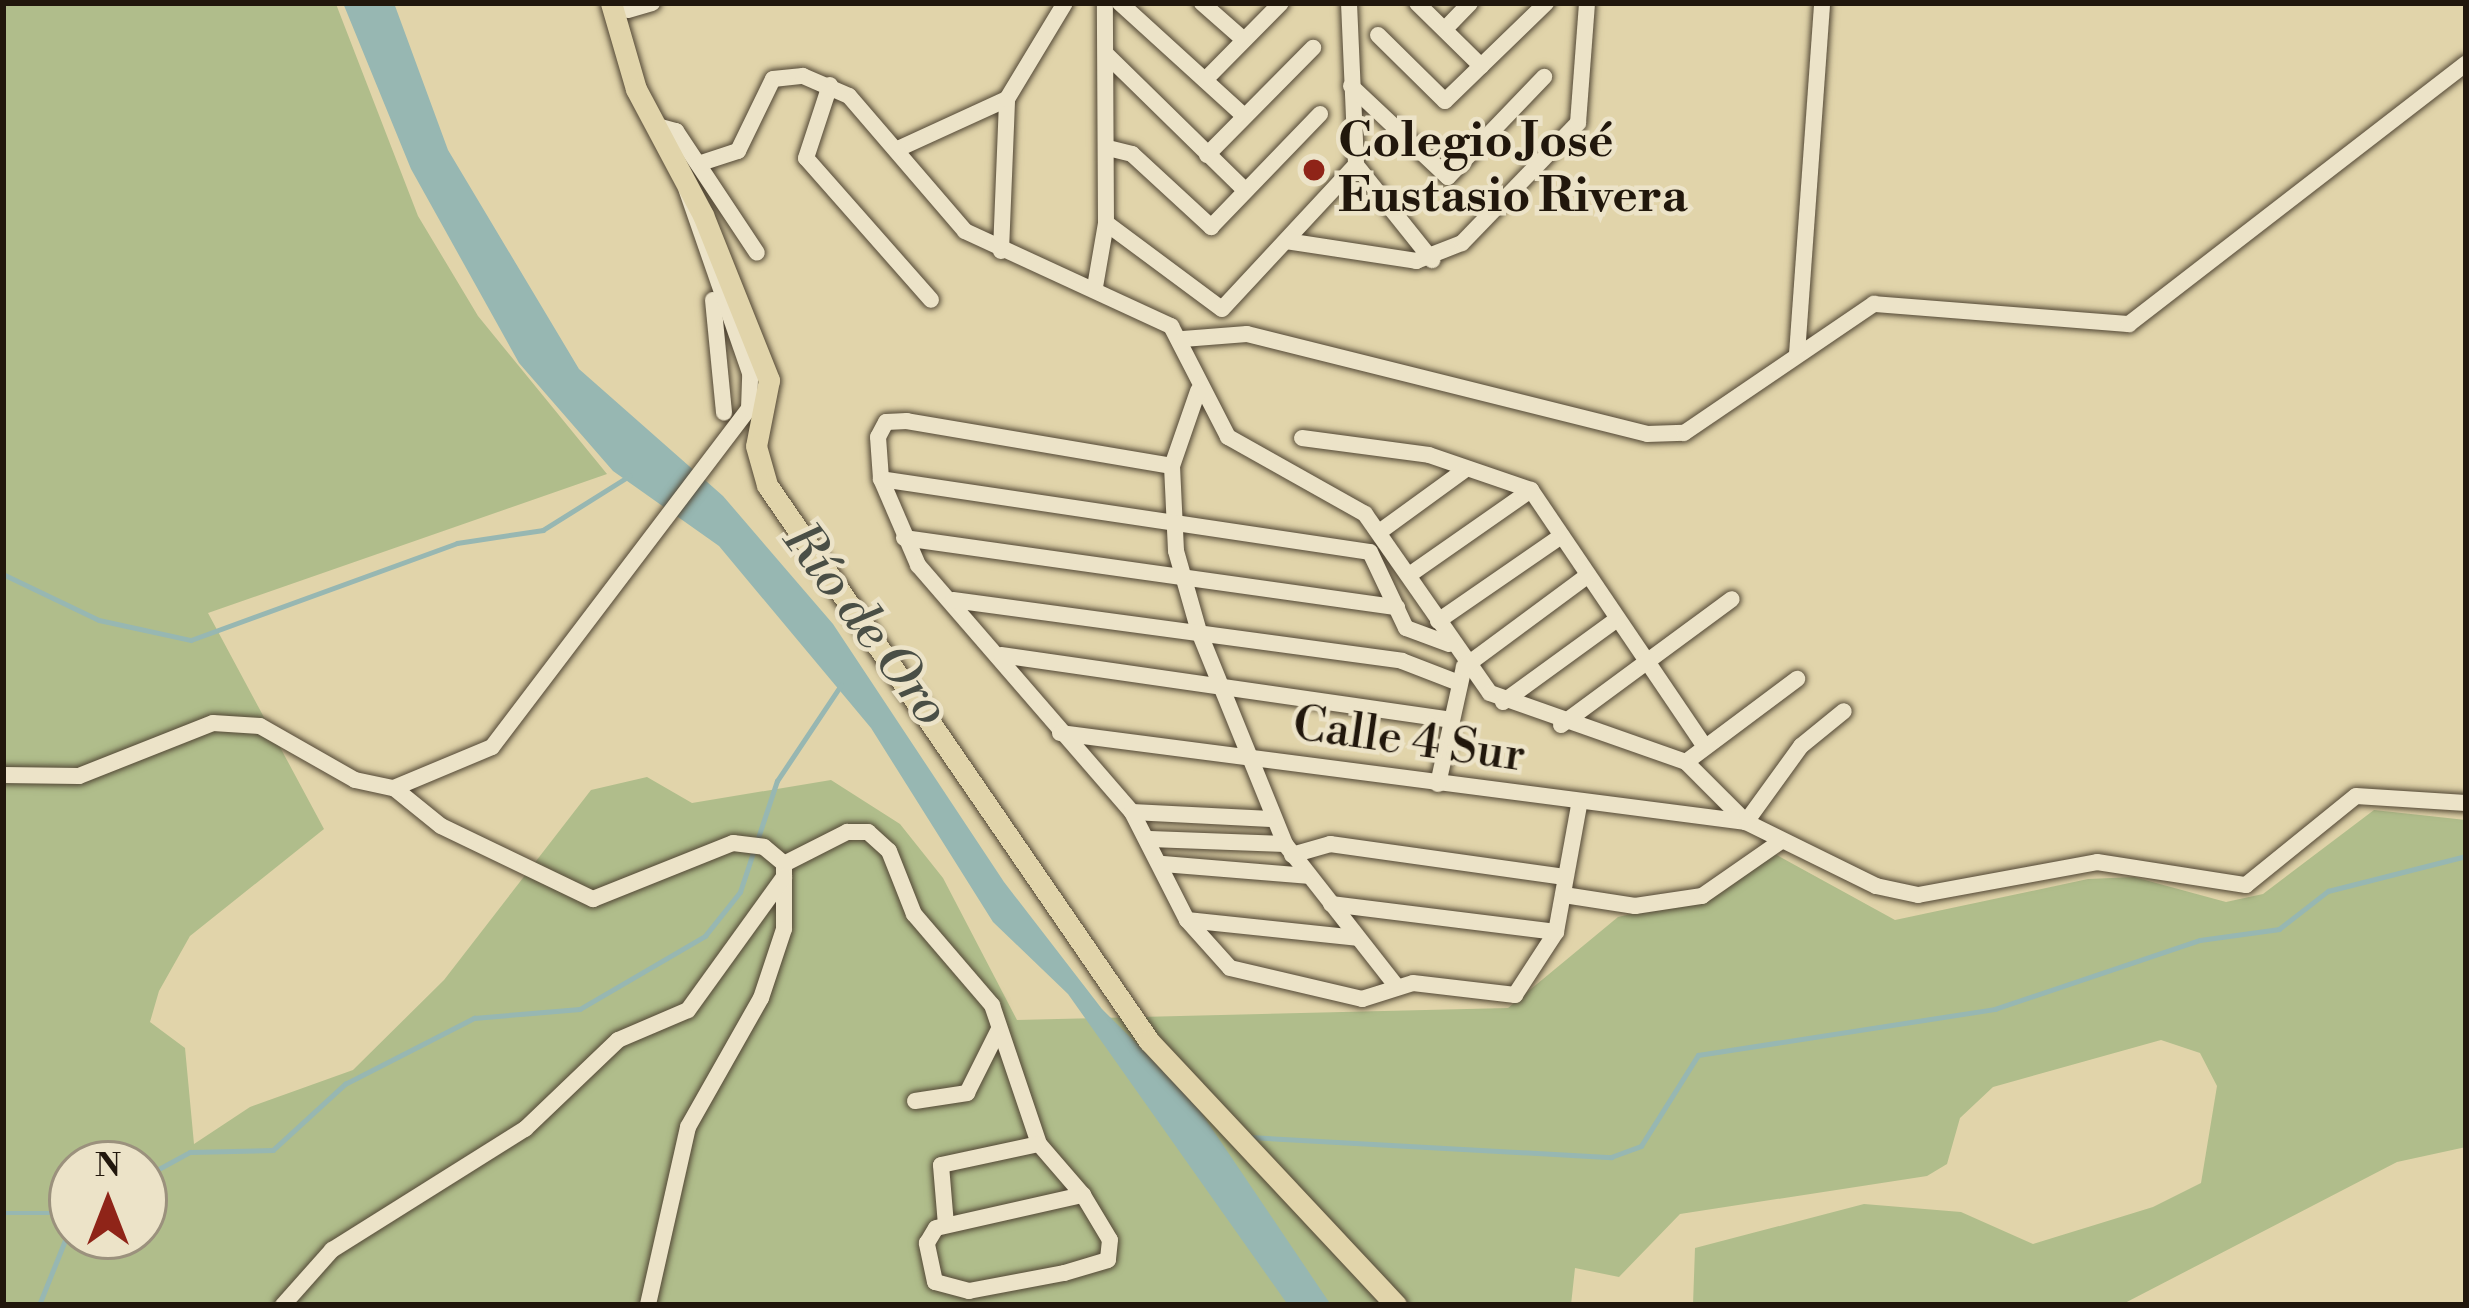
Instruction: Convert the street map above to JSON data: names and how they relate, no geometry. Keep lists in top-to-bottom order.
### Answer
{
  "streets": {
    "street": ["Calle 4 Sur"]
  },
  "water": ["Río de Oro"],
  "places": ["Colegio José Eustasio Rivera"],
  "north": "top"
}
